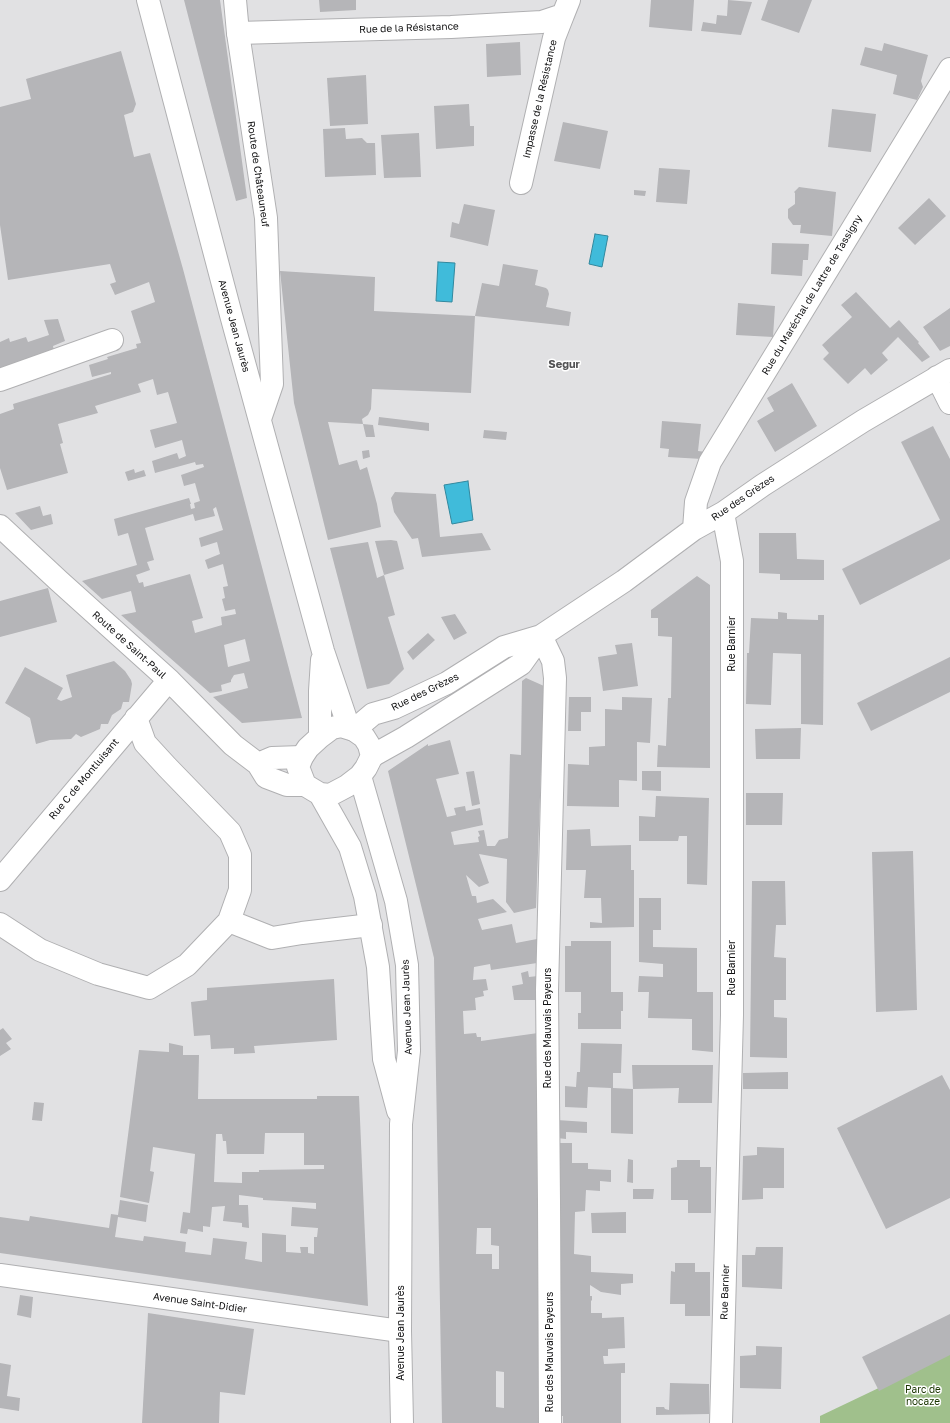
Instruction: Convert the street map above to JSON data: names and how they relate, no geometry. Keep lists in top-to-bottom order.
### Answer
{
  "streets": {
    "street": [
      "Rue de la Résistance",
      "Impasse de la Résistance",
      "Route de Châteauneuf",
      "Rue du Maréchal de Lattre de Tassigny",
      "Avenue Jean Jaurès",
      "Rue des Grèzes",
      "Rue Barnier",
      "Route de Saint-Paul",
      "Rue C de Montluisant",
      "Rue des Mauvais Payeurs",
      "Avenue Saint-Didier"
    ]
  },
  "crossings": [
    ["Rue de la Résistance", "Impasse de la Résistance"],
    ["Rue de la Résistance", "Route de Châteauneuf"],
    ["Route de Châteauneuf", "Avenue Jean Jaurès"],
    ["Rue du Maréchal de Lattre de Tassigny", "Rue des Grèzes"],
    ["Avenue Jean Jaurès", "Rue des Grèzes"],
    ["Avenue Jean Jaurès", "Route de Saint-Paul"],
    ["Avenue Jean Jaurès", "Avenue Saint-Didier"],
    ["Rue des Grèzes", "Rue Barnier"],
    ["Rue des Grèzes", "Route de Saint-Paul"],
    ["Rue des Grèzes", "Rue des Mauvais Payeurs"],
    ["Route de Saint-Paul", "Rue C de Montluisant"]
  ],
  "districts": ["Segur"],
  "parks": ["Parc de nocaze"]
}
